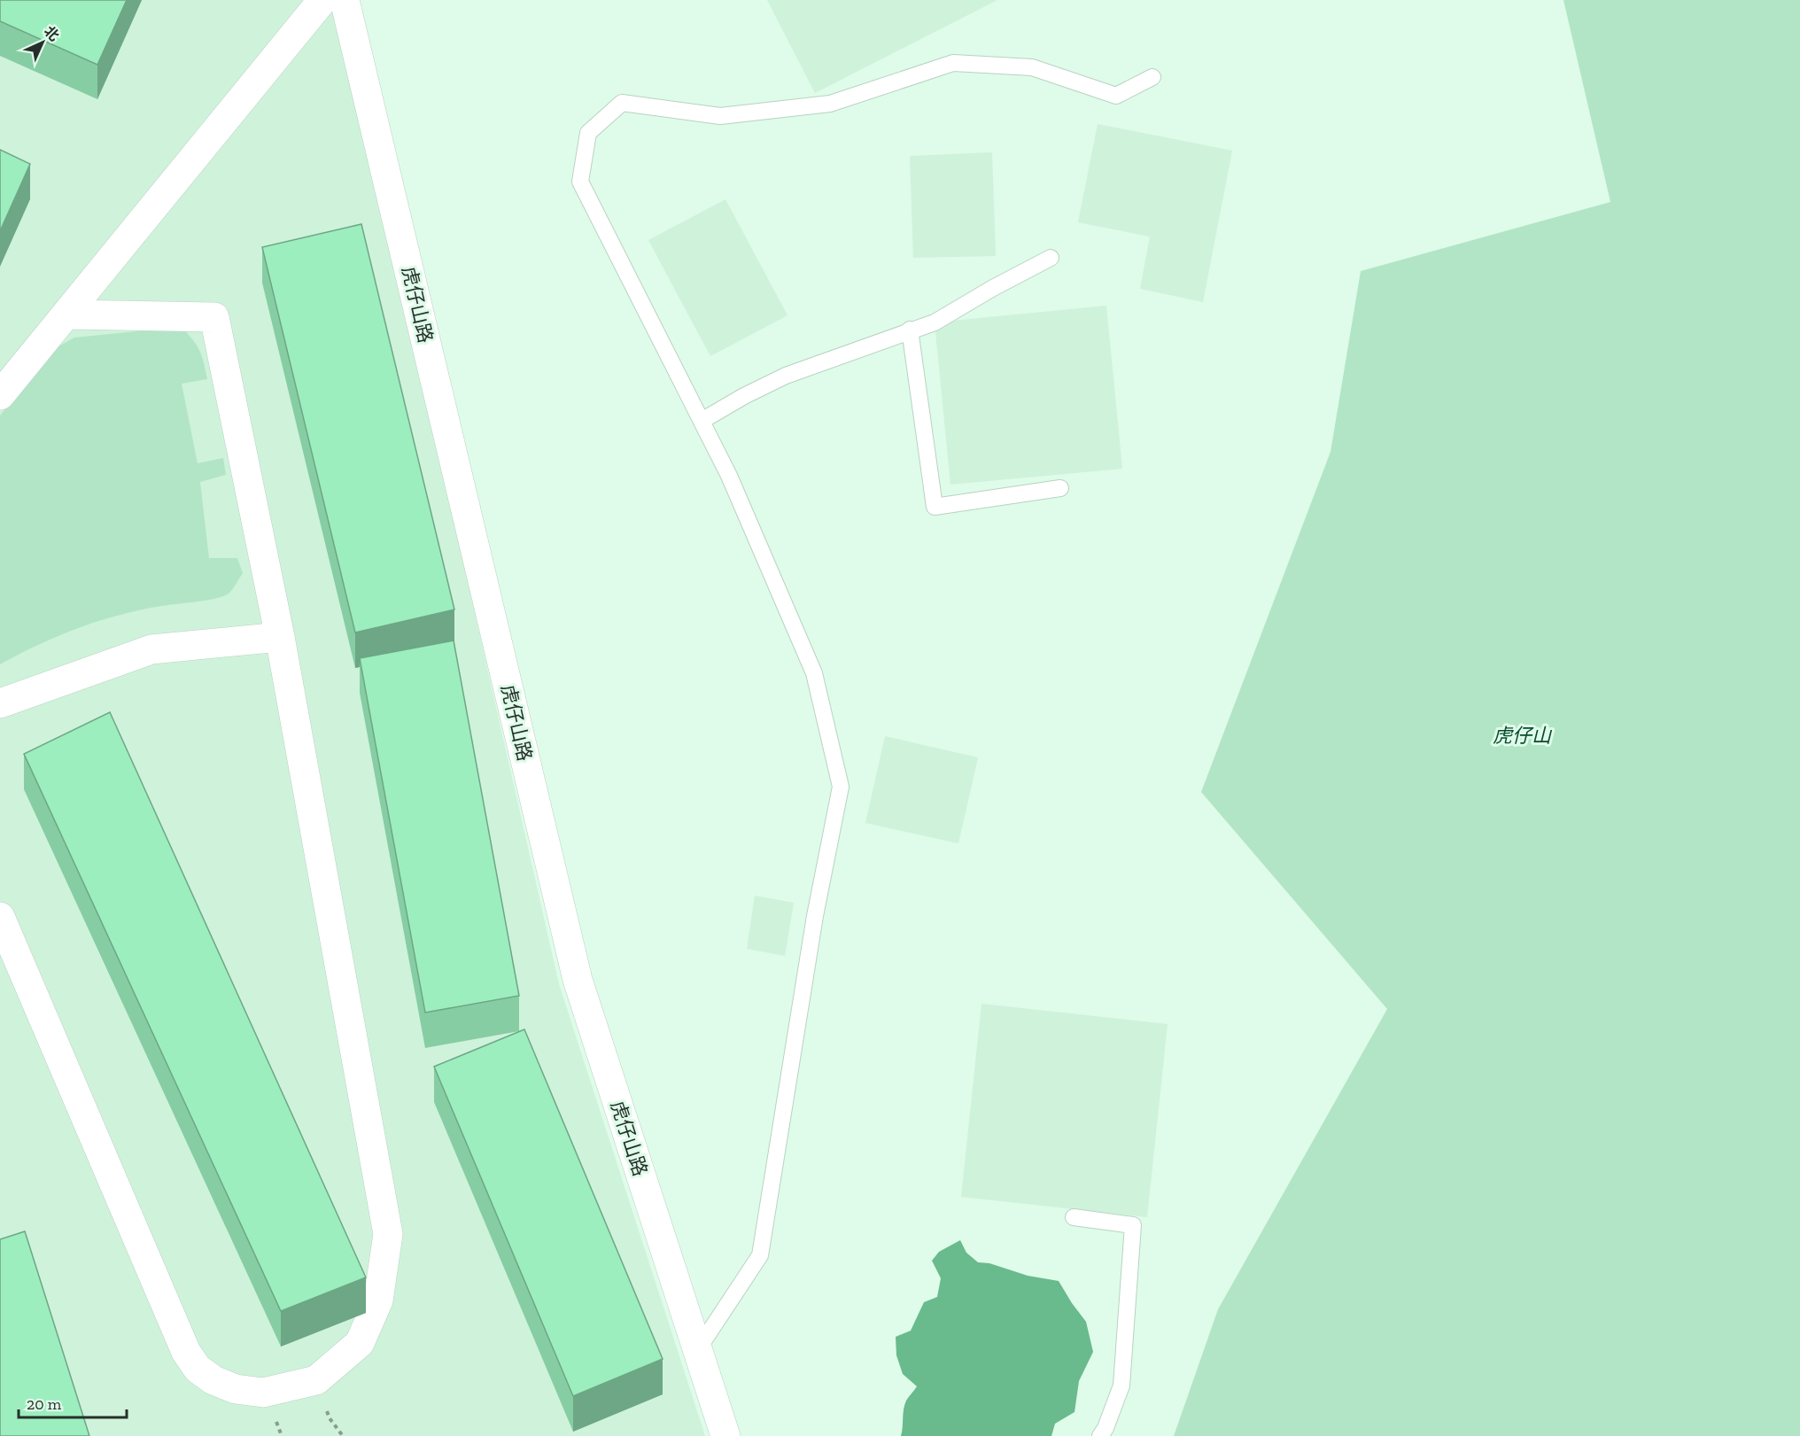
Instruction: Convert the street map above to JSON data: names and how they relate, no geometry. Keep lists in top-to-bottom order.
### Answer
{
  "streets": {
    "street": ["虎仔山路"]
  },
  "parks": ["虎仔山"],
  "scale_bar": "20 m",
  "north": "top right"
}
